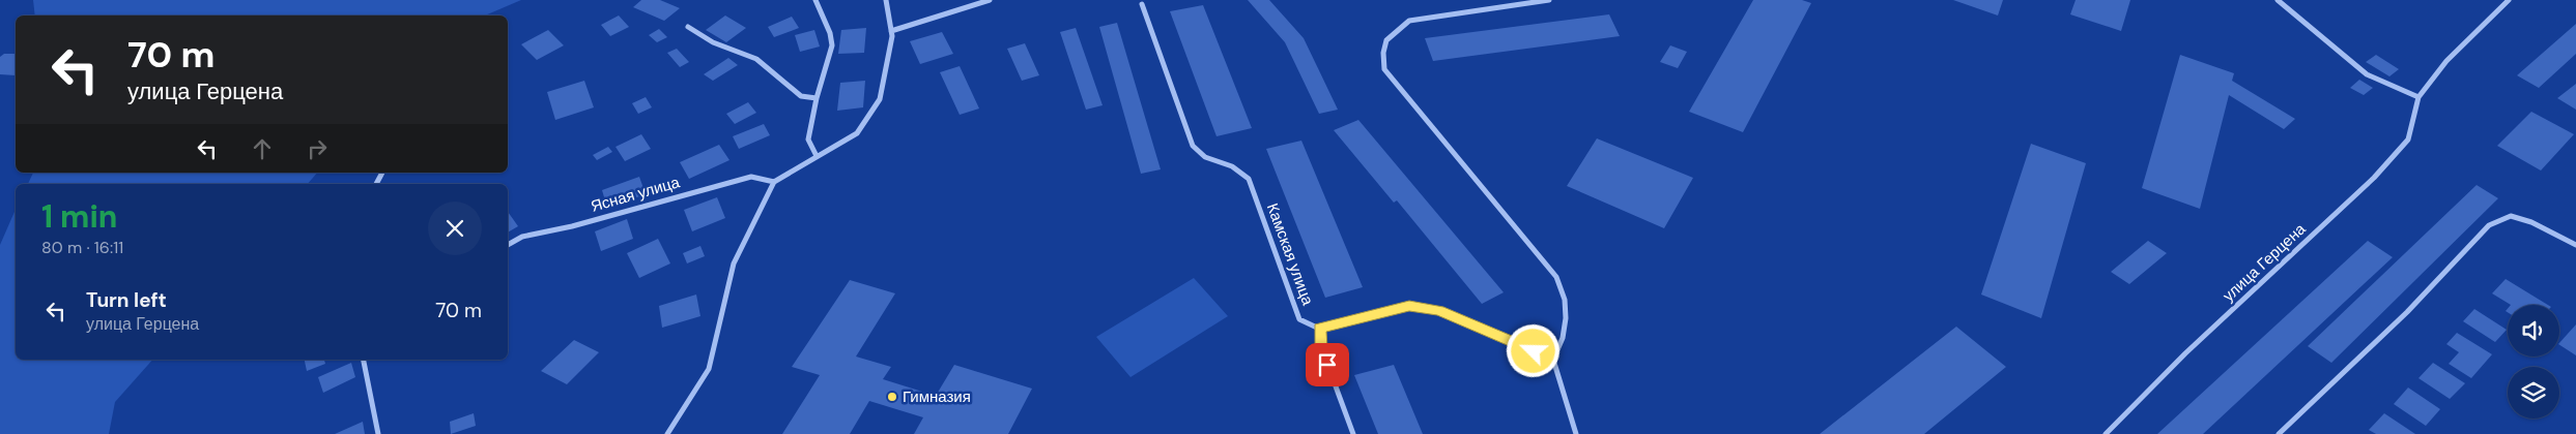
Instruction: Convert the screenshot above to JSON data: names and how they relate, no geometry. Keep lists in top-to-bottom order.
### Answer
{
  "streets": {
    "street": ["Ясная улица", "Камская улица", "улица Герцена"]
  },
  "places": ["Гимназия"],
  "page": {
    "turn": ["70 m", "улица Герцена"],
    "heading": ["1 min", "80 m · 16:11"],
    "list": [
      {
        "name": "Turn left",
        "note": "улица Герцена",
        "value": "70 m"
      }
    ]
  }
}
